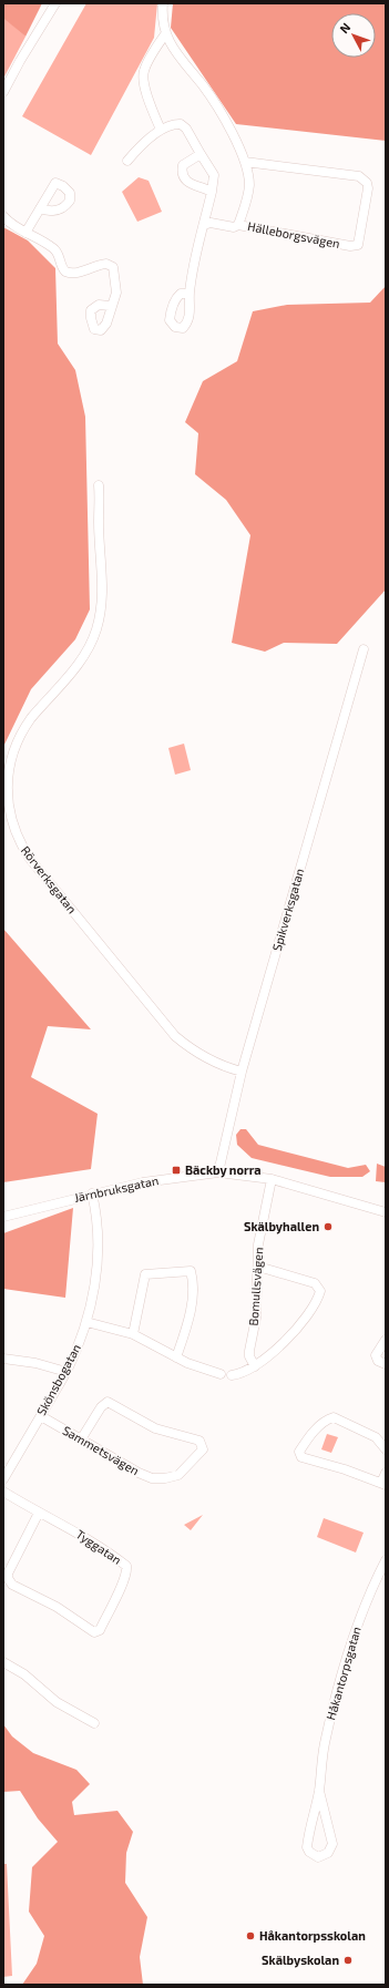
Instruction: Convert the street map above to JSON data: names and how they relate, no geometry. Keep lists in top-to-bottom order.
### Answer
{
  "streets": {
    "street": [
      "Hälleborgsvägen",
      "Rörverksgatan",
      "Spikverksgatan",
      "Järnbruksgatan",
      "Bomullsvägen",
      "Skönsbogatan",
      "Sammetsvägen",
      "Tyggatan",
      "Håkantorpsgatan"
    ]
  },
  "crossings": [
    ["Rörverksgatan", "Spikverksgatan"],
    ["Spikverksgatan", "Järnbruksgatan"],
    ["Järnbruksgatan", "Bomullsvägen"],
    ["Järnbruksgatan", "Skönsbogatan"],
    ["Skönsbogatan", "Sammetsvägen"]
  ],
  "places": {
    "transit": ["Bäckby norra"],
    "other": ["Skälbyhallen", "Håkantorpsskolan", "Skälbyskolan"]
  },
  "north": "top left"
}
